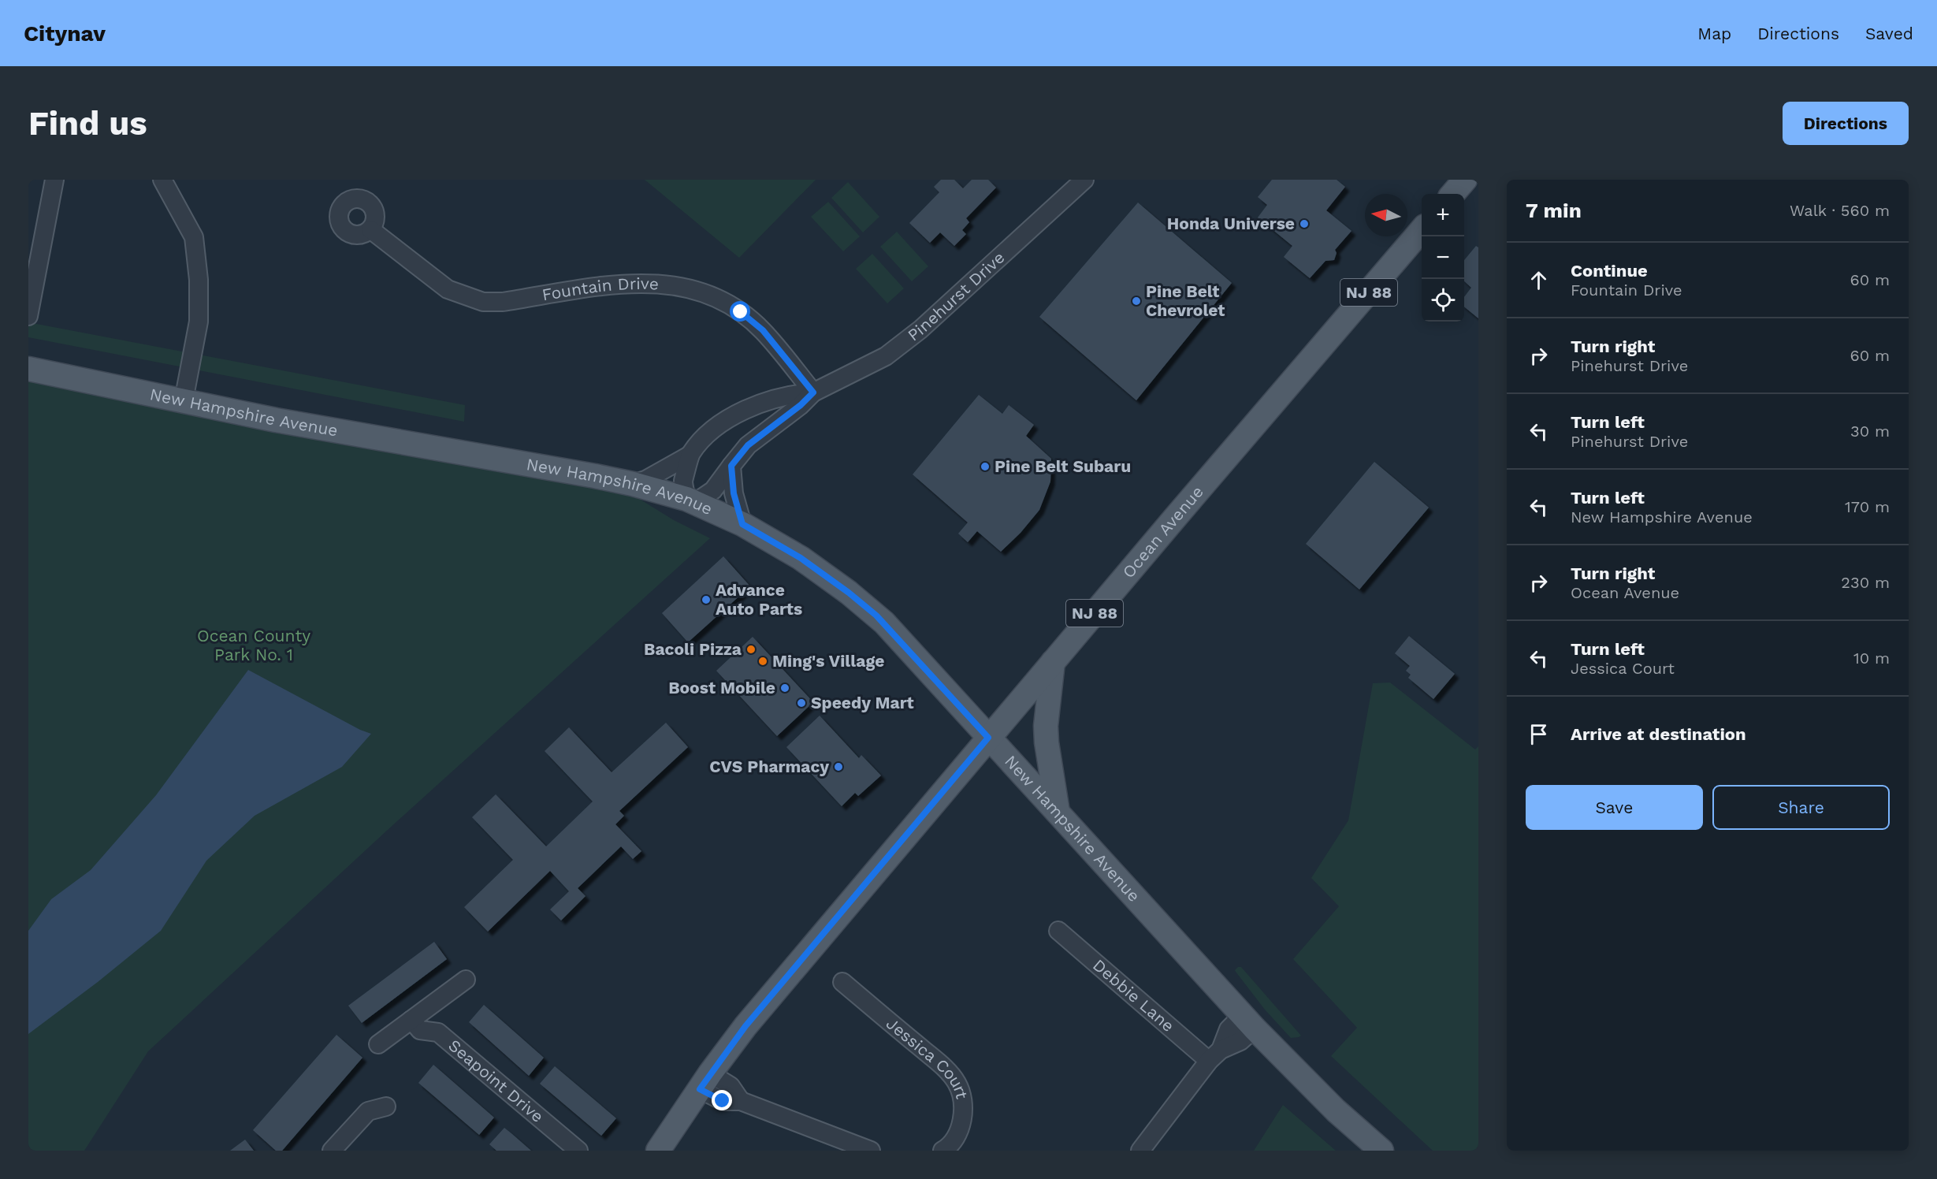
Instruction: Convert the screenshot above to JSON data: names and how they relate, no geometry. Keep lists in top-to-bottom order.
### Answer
{
  "streets": {
    "main road": ["NJ 88", "New Hampshire Avenue", "Ocean Avenue"],
    "street": [
      "Fountain Drive",
      "Pinehurst Drive",
      "Debbie Lane",
      "Jessica Court",
      "Seapoint Drive"
    ]
  },
  "crossings": [
    ["Fountain Drive", "Pinehurst Drive"],
    ["Pinehurst Drive", "New Hampshire Avenue"],
    ["New Hampshire Avenue", "Ocean Avenue"]
  ],
  "parks": ["Ocean County Park No. 1"],
  "places": [
    "Honda Universe",
    "Pine Belt Chevrolet",
    "Pine Belt Subaru",
    "Advance Auto Parts",
    "Bacoli Pizza",
    "Ming's Village",
    "Boost Mobile",
    "Speedy Mart",
    "CVS Pharmacy"
  ],
  "north": "left",
  "page": {
    "header": "Citynav",
    "nav": ["Map", "Directions", "Saved"],
    "buttons": [
      "Directions",
      ["Save", "Share"]
    ],
    "title": "Find us",
    "heading": ["7 min", "Walk · 560 m"],
    "map_buttons": ["+", "−"],
    "list": [
      ["Continue", "Fountain Drive", "60 m"],
      ["Turn right", "Pinehurst Drive", "60 m"],
      ["Turn left", "Pinehurst Drive", "30 m"],
      ["Turn left", "New Hampshire Avenue", "170 m"],
      ["Turn right", "Ocean Avenue", "230 m"],
      ["Turn left", "Jessica Court", "10 m"],
      "Arrive at destination"
    ]
  }
}
